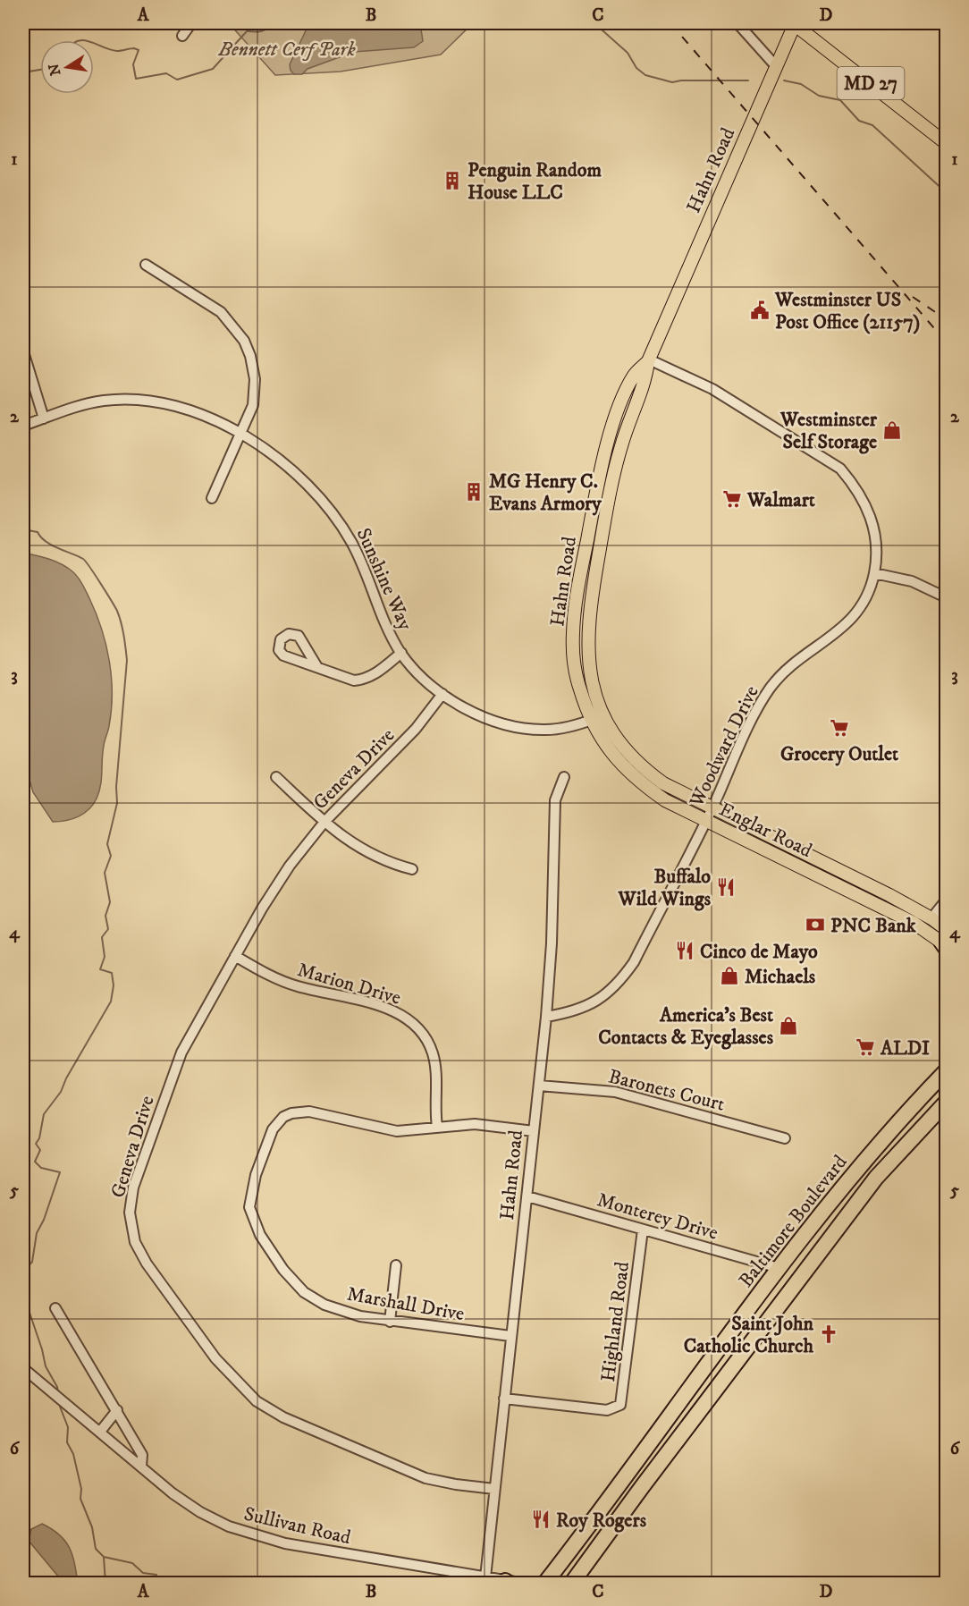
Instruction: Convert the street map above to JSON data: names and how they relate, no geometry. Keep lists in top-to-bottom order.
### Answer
{
  "streets": {
    "highway": ["Baltimore Boulevard"],
    "main road": ["MD 27", "Hahn Road", "Englar Road"],
    "street": [
      "Sunshine Way",
      "Woodward Drive",
      "Geneva Drive",
      "Marion Drive",
      "Baronets Court",
      "Monterey Drive",
      "Marshall Drive",
      "Highland Road",
      "Sullivan Road"
    ]
  },
  "crossings": [
    ["MD 27", "Hahn Road"],
    ["Hahn Road", "Sunshine Way"],
    ["Hahn Road", "Woodward Drive"],
    ["Hahn Road", "Geneva Drive"],
    ["Hahn Road", "Englar Road"],
    ["Hahn Road", "Baronets Court"],
    ["Hahn Road", "Monterey Drive"],
    ["Hahn Road", "Marshall Drive"],
    ["Hahn Road", "Highland Road"],
    ["Hahn Road", "Sullivan Road"],
    ["Sunshine Way", "Geneva Drive"],
    ["Sunshine Way", "Englar Road"],
    ["Woodward Drive", "Englar Road"],
    ["Geneva Drive", "Marion Drive"],
    ["Marion Drive", "Marshall Drive"],
    ["Monterey Drive", "Baltimore Boulevard"],
    ["Monterey Drive", "Highland Road"]
  ],
  "parks": ["Bennett Cerf Park"],
  "places": {
    "building": ["Penguin Random House LLC", "MG Henry C. Evans Armory"],
    "public building": ["Westminster US Post Office (21157)"],
    "shop": ["Westminster Self Storage", "Michaels", "America's Best Contacts & Eyeglasses"],
    "supermarket": ["Walmart", "Grocery Outlet", "ALDI"],
    "restaurant": ["Buffalo Wild Wings", "Cinco de Mayo", "Roy Rogers"],
    "bank": ["PNC Bank"],
    "church": ["Saint John Catholic Church"]
  },
  "north": "left",
  "grid": {
    "columns": [
      "A",
      "B",
      "C",
      "D"
    ],
    "rows": [
      "1",
      "2",
      "3",
      "4",
      "5",
      "6"
    ]
  }
}
